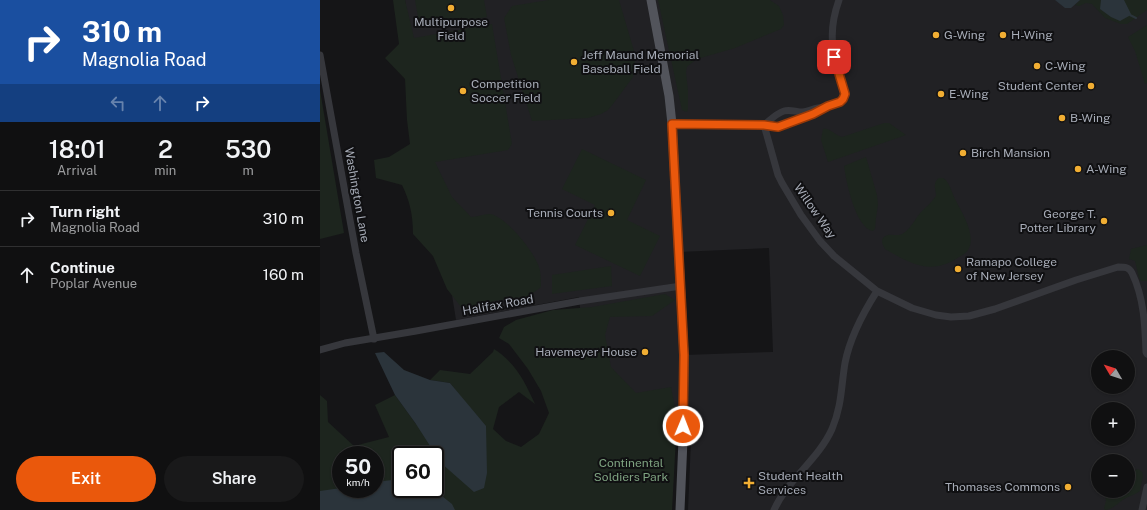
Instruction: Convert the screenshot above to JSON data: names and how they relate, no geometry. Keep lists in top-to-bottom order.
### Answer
{
  "streets": {
    "street": ["Washington Lane", "Willow Way", "Halifax Road"]
  },
  "crossings": [
    ["Washington Lane", "Halifax Road"]
  ],
  "parks": ["Continental Soldiers Park"],
  "places": {
    "other": [
      "Multipurpose Field",
      "G-Wing",
      "H-Wing",
      "Jeff Maund Memorial Baseball Field",
      "C-Wing",
      "Student Center",
      "Competition Soccer Field",
      "E-Wing",
      "B-Wing",
      "Birch Mansion",
      "A-Wing",
      "Tennis Courts",
      "George T. Potter Library",
      "Ramapo College of New Jersey",
      "Havemeyer House",
      "Thomases Commons"
    ],
    "health": ["Student Health Services"]
  },
  "north": "top left",
  "page": {
    "turn": ["310 m", "Magnolia Road"],
    "eta": [
      "18:01",
      "Arrival",
      "2",
      "min",
      "530",
      "m"
    ],
    "list": [
      {
        "name": "Turn right",
        "note": "Magnolia Road",
        "value": "310 m"
      },
      {
        "name": "Continue",
        "note": "Poplar Avenue",
        "value": "160 m"
      }
    ],
    "map_buttons": ["+", "−"],
    "speed": "50 km/h",
    "limit": "60",
    "buttons": ["Exit", "Share"]
  }
}
